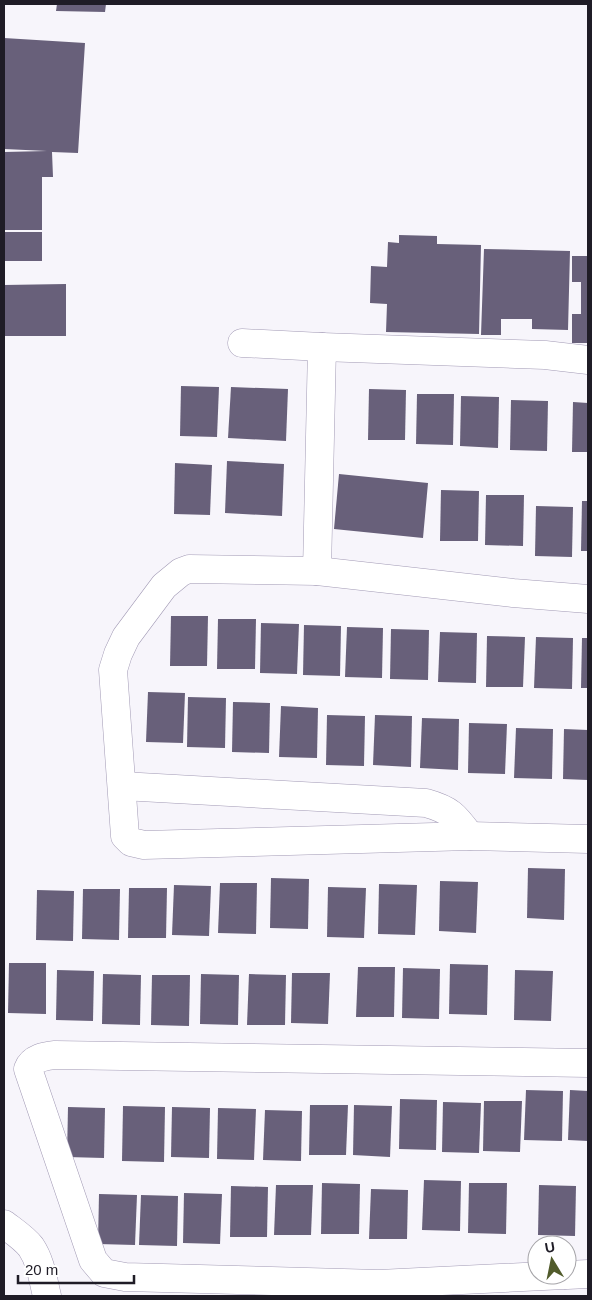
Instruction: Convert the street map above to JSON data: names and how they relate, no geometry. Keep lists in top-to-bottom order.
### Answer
{
  "scale_bar": "20 m",
  "north": "top"
}
